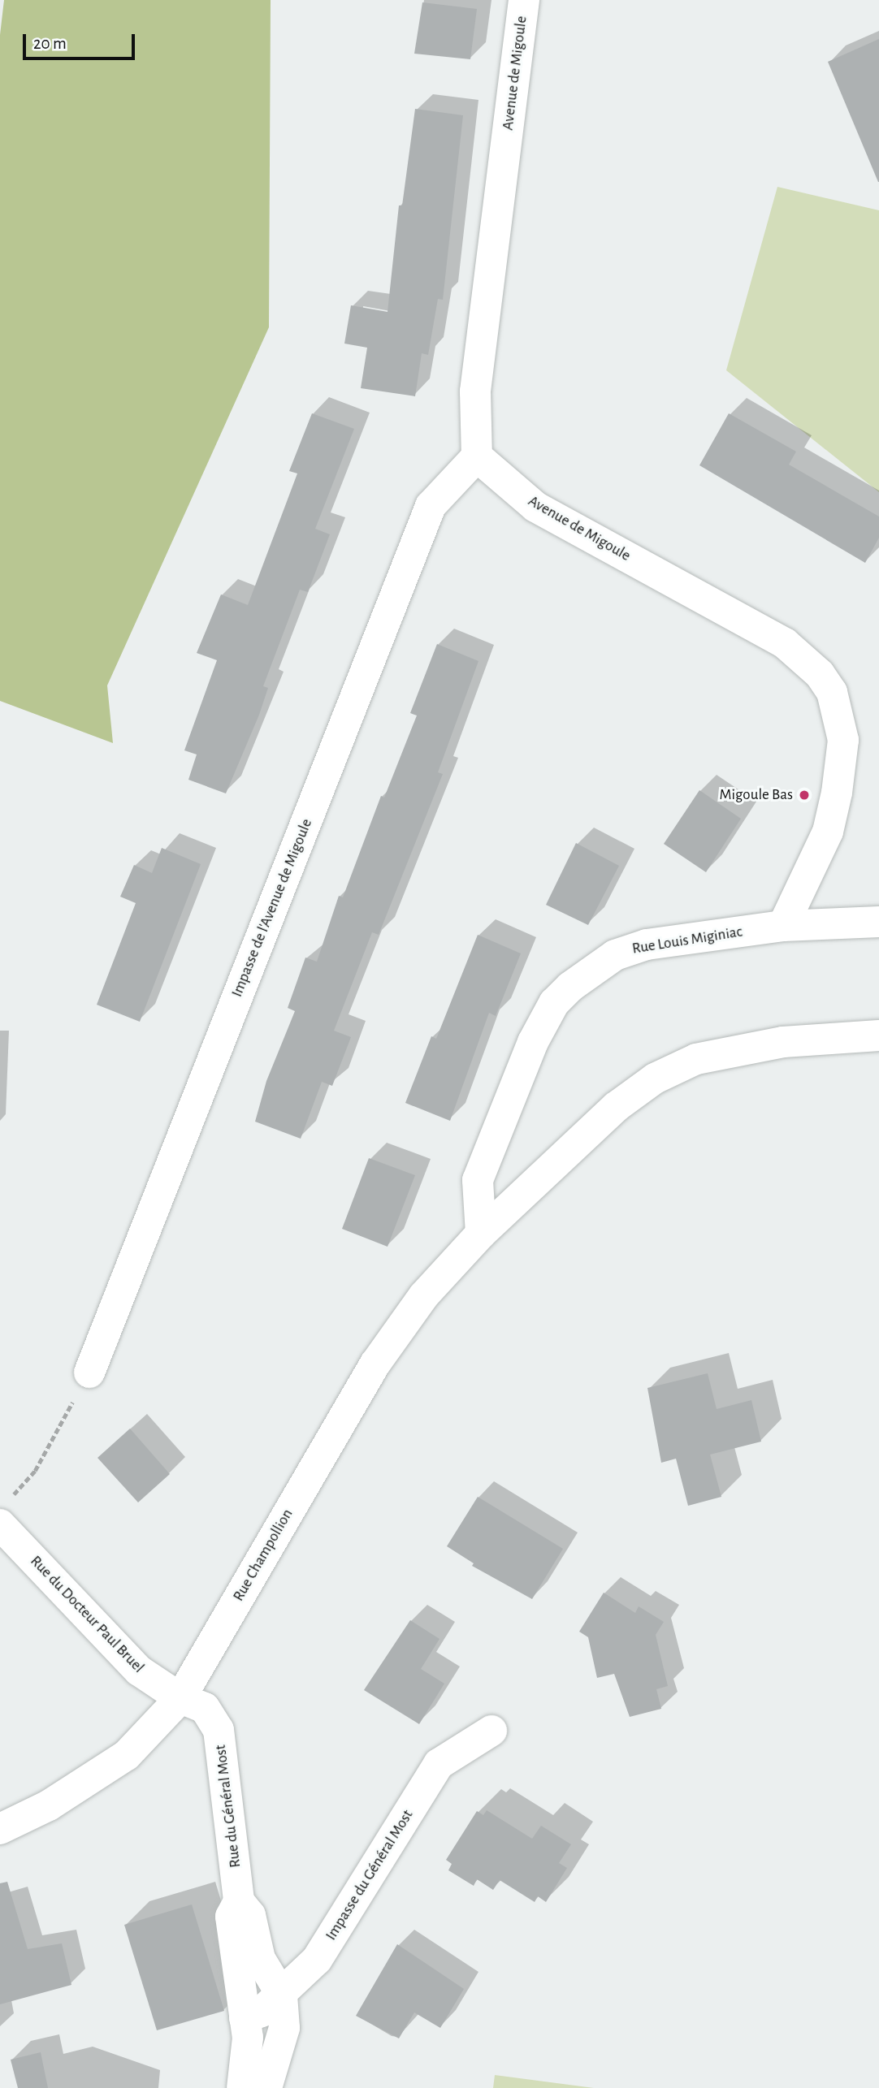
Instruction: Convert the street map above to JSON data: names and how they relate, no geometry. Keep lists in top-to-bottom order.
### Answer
{
  "streets": {
    "street": [
      "Avenue de Migoule",
      "Impasse de l'Avenue de Migoule",
      "Rue Louis Miginiac",
      "Rue Champollion",
      "Rue du Docteur Paul Bruel",
      "Rue du Général Most",
      "Impasse du Général Most"
    ]
  },
  "crossings": [
    ["Avenue de Migoule", "Impasse de l'Avenue de Migoule"],
    ["Avenue de Migoule", "Rue Louis Miginiac"],
    ["Rue Louis Miginiac", "Rue Champollion"],
    ["Rue Champollion", "Rue du Docteur Paul Bruel"],
    ["Rue Champollion", "Rue du Général Most"],
    ["Rue du Docteur Paul Bruel", "Rue du Général Most"],
    ["Rue du Général Most", "Impasse du Général Most"]
  ],
  "places": ["Migoule Bas"],
  "scale_bar": "20 m"
}
